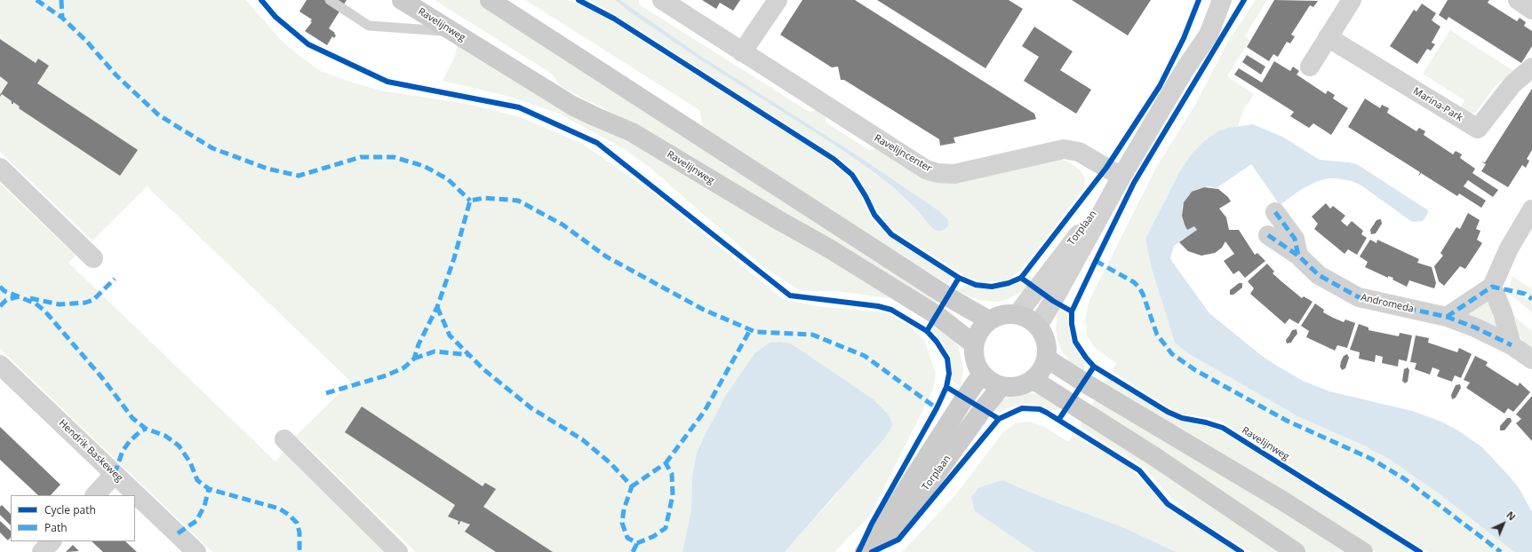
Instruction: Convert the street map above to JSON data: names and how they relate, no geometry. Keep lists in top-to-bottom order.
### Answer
{
  "streets": {
    "main road": ["Ravelijnweg", "Torplaan"],
    "street": [
      "Marina-Park",
      "Ravelijncenter",
      "Andromeda",
      "Hendrik Baskeweg"
    ]
  },
  "crossings": [
    ["Ravelijnweg", "Torplaan"],
    ["Ravelijncenter", "Torplaan"]
  ],
  "legend": ["Cycle path", "Path"],
  "north": "top right"
}
